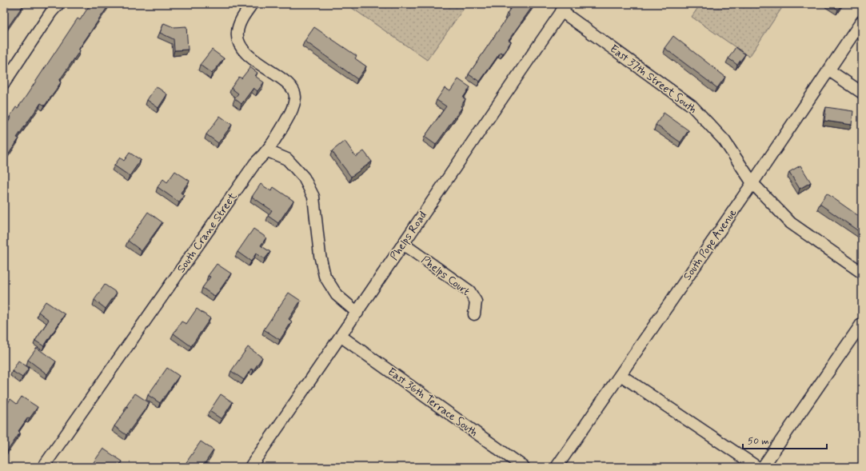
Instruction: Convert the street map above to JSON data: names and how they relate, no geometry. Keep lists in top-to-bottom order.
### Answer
{
  "streets": {
    "street": [
      "East 37th Street South",
      "South Crane Street",
      "Phelps Road",
      "South Pope Avenue",
      "Phelps Court",
      "East 36th Terrace South"
    ]
  },
  "crossings": [
    ["East 37th Street South", "Phelps Road"],
    ["East 37th Street South", "South Pope Avenue"],
    ["Phelps Road", "Phelps Court"],
    ["Phelps Road", "East 36th Terrace South"]
  ],
  "scale_bar": "50 m"
}
